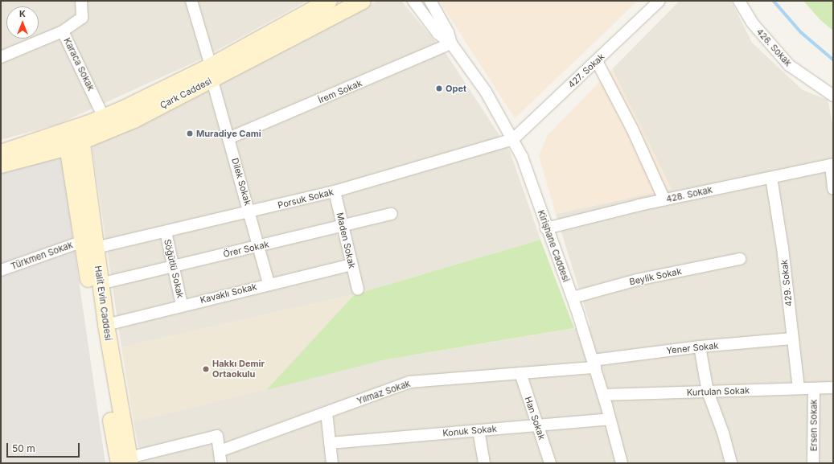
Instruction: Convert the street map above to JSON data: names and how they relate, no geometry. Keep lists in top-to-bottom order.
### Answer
{
  "streets": {
    "main road": ["Çark Caddesi", "Halit Evin Caddesi"],
    "street": [
      "426. Sokak",
      "Karaca Sokak",
      "427. Sokak",
      "İrem Sokak",
      "Dilek Sokak",
      "428. Sokak",
      "Porsuk Sokak",
      "Maden Sokak",
      "Kirişhane Caddesi",
      "Örer Sokak",
      "Türkmen Sokak",
      "Söğütlü Sokak",
      "Beylik Sokak",
      "429. Sokak",
      "Kavaklı Sokak",
      "Yener Sokak",
      "Kurtulan Sokak",
      "Yılmaz Sokak",
      "Han Sokak",
      "Ersen Sokak",
      "Konuk Sokak"
    ]
  },
  "crossings": [
    ["Karaca Sokak", "Çark Caddesi"],
    ["427. Sokak", "Porsuk Sokak"],
    ["427. Sokak", "Kirişhane Caddesi"],
    ["İrem Sokak", "Dilek Sokak"],
    ["İrem Sokak", "Kirişhane Caddesi"],
    ["Çark Caddesi", "Dilek Sokak"],
    ["Çark Caddesi", "Halit Evin Caddesi"],
    ["Dilek Sokak", "Porsuk Sokak"],
    ["Dilek Sokak", "Örer Sokak"],
    ["Dilek Sokak", "Kavaklı Sokak"],
    ["428. Sokak", "Kirişhane Caddesi"],
    ["428. Sokak", "429. Sokak"],
    ["Porsuk Sokak", "Maden Sokak"],
    ["Porsuk Sokak", "Kirişhane Caddesi"],
    ["Porsuk Sokak", "Türkmen Sokak"],
    ["Porsuk Sokak", "Söğütlü Sokak"],
    ["Porsuk Sokak", "Halit Evin Caddesi"],
    ["Maden Sokak", "Örer Sokak"],
    ["Maden Sokak", "Kavaklı Sokak"],
    ["Kirişhane Caddesi", "Beylik Sokak"],
    ["Kirişhane Caddesi", "Yener Sokak"],
    ["Kirişhane Caddesi", "Kurtulan Sokak"],
    ["Kirişhane Caddesi", "Yılmaz Sokak"],
    ["Kirişhane Caddesi", "Konuk Sokak"],
    ["Örer Sokak", "Söğütlü Sokak"],
    ["Örer Sokak", "Halit Evin Caddesi"],
    ["Türkmen Sokak", "Halit Evin Caddesi"],
    ["Söğütlü Sokak", "Kavaklı Sokak"],
    ["429. Sokak", "Yener Sokak"],
    ["429. Sokak", "Kurtulan Sokak"],
    ["Kavaklı Sokak", "Halit Evin Caddesi"],
    ["Yener Sokak", "Yılmaz Sokak"],
    ["Kurtulan Sokak", "Ersen Sokak"],
    ["Yılmaz Sokak", "Han Sokak"],
    ["Han Sokak", "Konuk Sokak"]
  ],
  "places": ["Opet", "Muradiye Cami", "Hakkı Demir Ortaokulu"],
  "scale_bar": "50 m",
  "north": "top"
}
